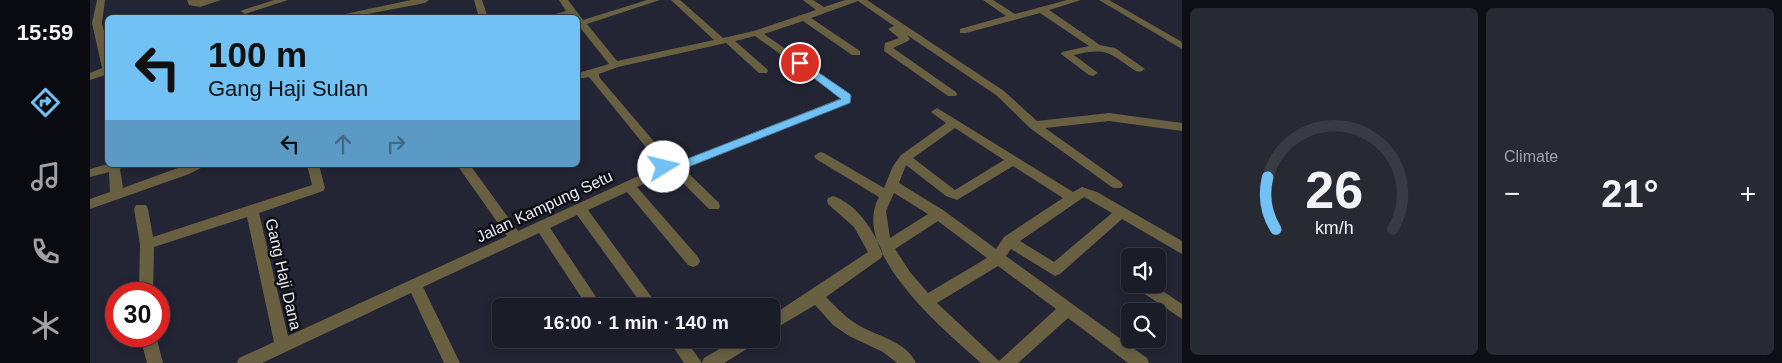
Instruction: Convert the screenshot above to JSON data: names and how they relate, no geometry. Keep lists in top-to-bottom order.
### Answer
{
  "streets": {
    "street": ["Jalan Kampung Setu", "Gang Haji Dana"]
  },
  "crossings": [
    ["Jalan Kampung Setu", "Gang Haji Dana"]
  ],
  "page": {
    "tabs": "15:59",
    "tile": "Climate",
    "turn": ["100 m", "Gang Haji Sulan"],
    "heat": ["−", "21°", "+"],
    "limit": "30",
    "trip": "16:00 · 1 min · 140 m",
    "gauge": ["26", "km/h"]
  }
}
